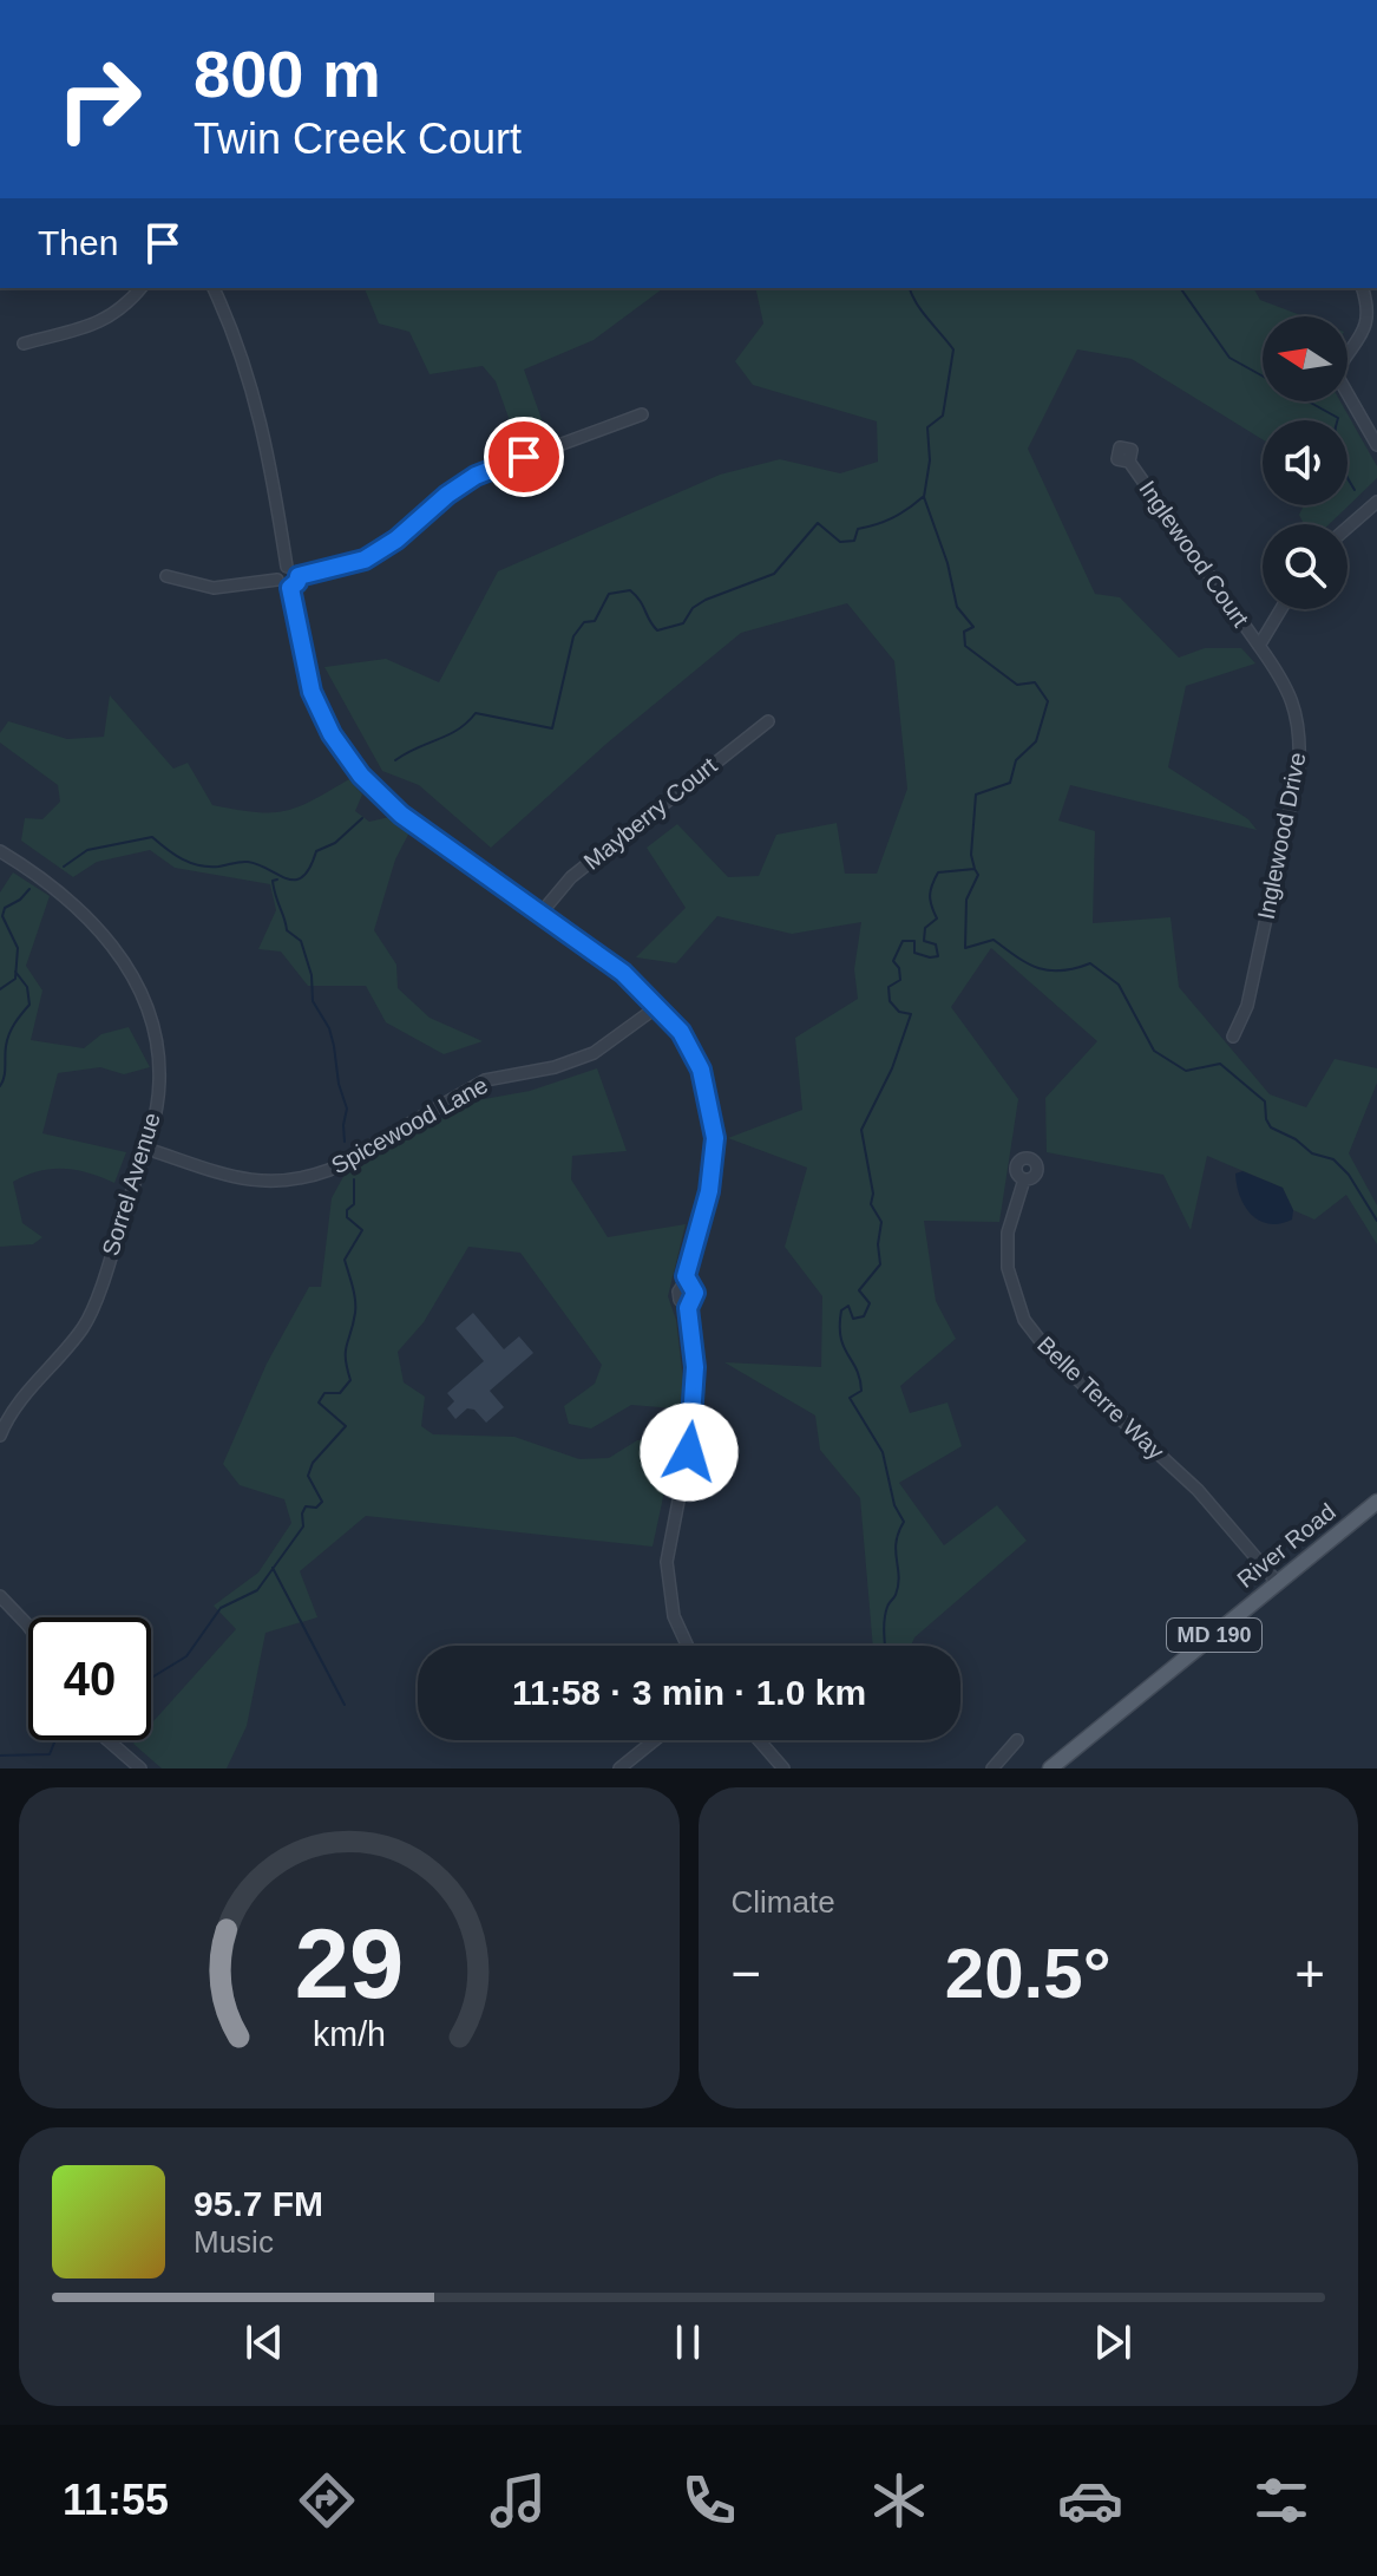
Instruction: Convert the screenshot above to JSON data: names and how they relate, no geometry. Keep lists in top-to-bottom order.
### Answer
{
  "streets": {
    "main road": ["River Road", "MD 190"],
    "street": [
      "Inglewood Court",
      "Mayberry Court",
      "Inglewood Drive",
      "Spicewood Lane",
      "Sorrel Avenue",
      "Belle Terre Way"
    ]
  },
  "crossings": [
    ["Inglewood Court", "Inglewood Drive"],
    ["Spicewood Lane", "Sorrel Avenue"],
    ["Belle Terre Way", "River Road"]
  ],
  "north": "left",
  "page": {
    "turn": ["800 m", "Twin Creek Court"],
    "then": "Then",
    "limit": "40",
    "trip": "11:58 · 3 min · 1.0 km",
    "tile": "Climate",
    "heat": ["−", "20.5°", "+"],
    "song": ["95.7 FM", "Music"],
    "tabs": "11:55",
    "gauge": ["29", "km/h"]
  }
}
